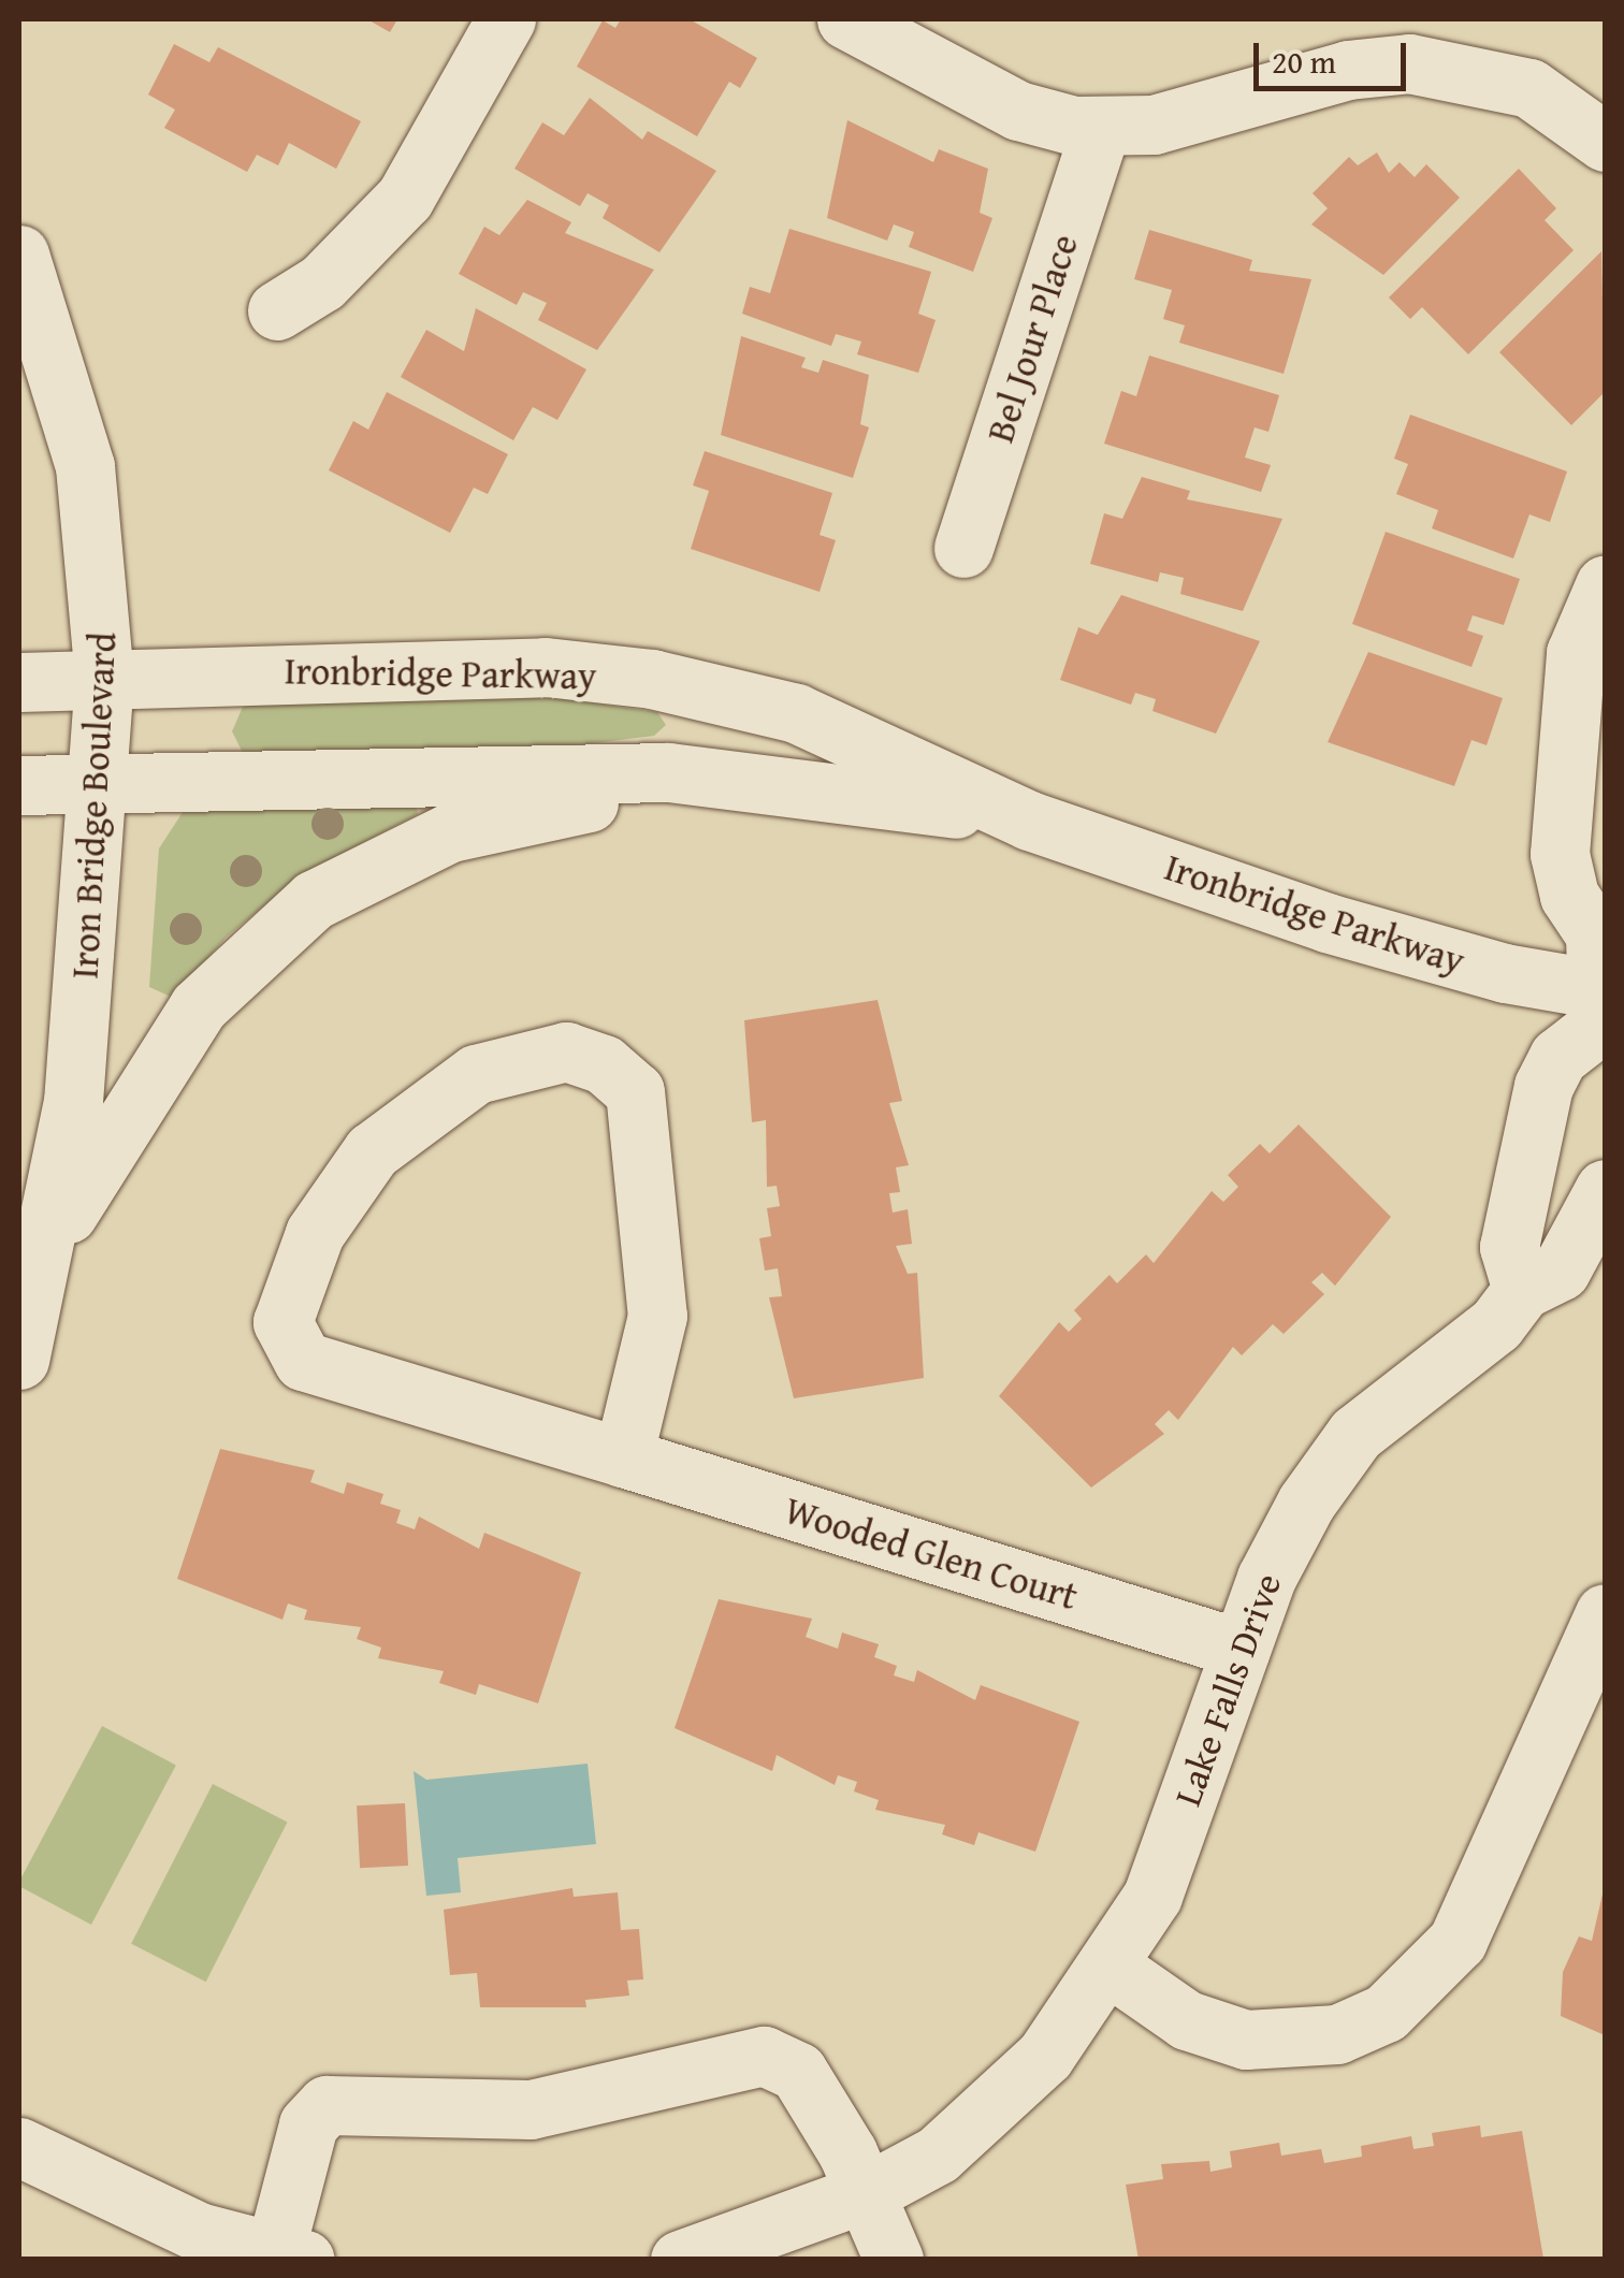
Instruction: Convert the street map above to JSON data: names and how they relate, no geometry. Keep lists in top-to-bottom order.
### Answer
{
  "streets": {
    "street": [
      "Bel Jour Place",
      "Ironbridge Parkway",
      "Iron Bridge Boulevard",
      "Wooded Glen Court",
      "Lake Falls Drive"
    ]
  },
  "crossings": [
    ["Ironbridge Parkway", "Iron Bridge Boulevard"],
    ["Wooded Glen Court", "Lake Falls Drive"]
  ],
  "scale_bar": "20 m"
}
